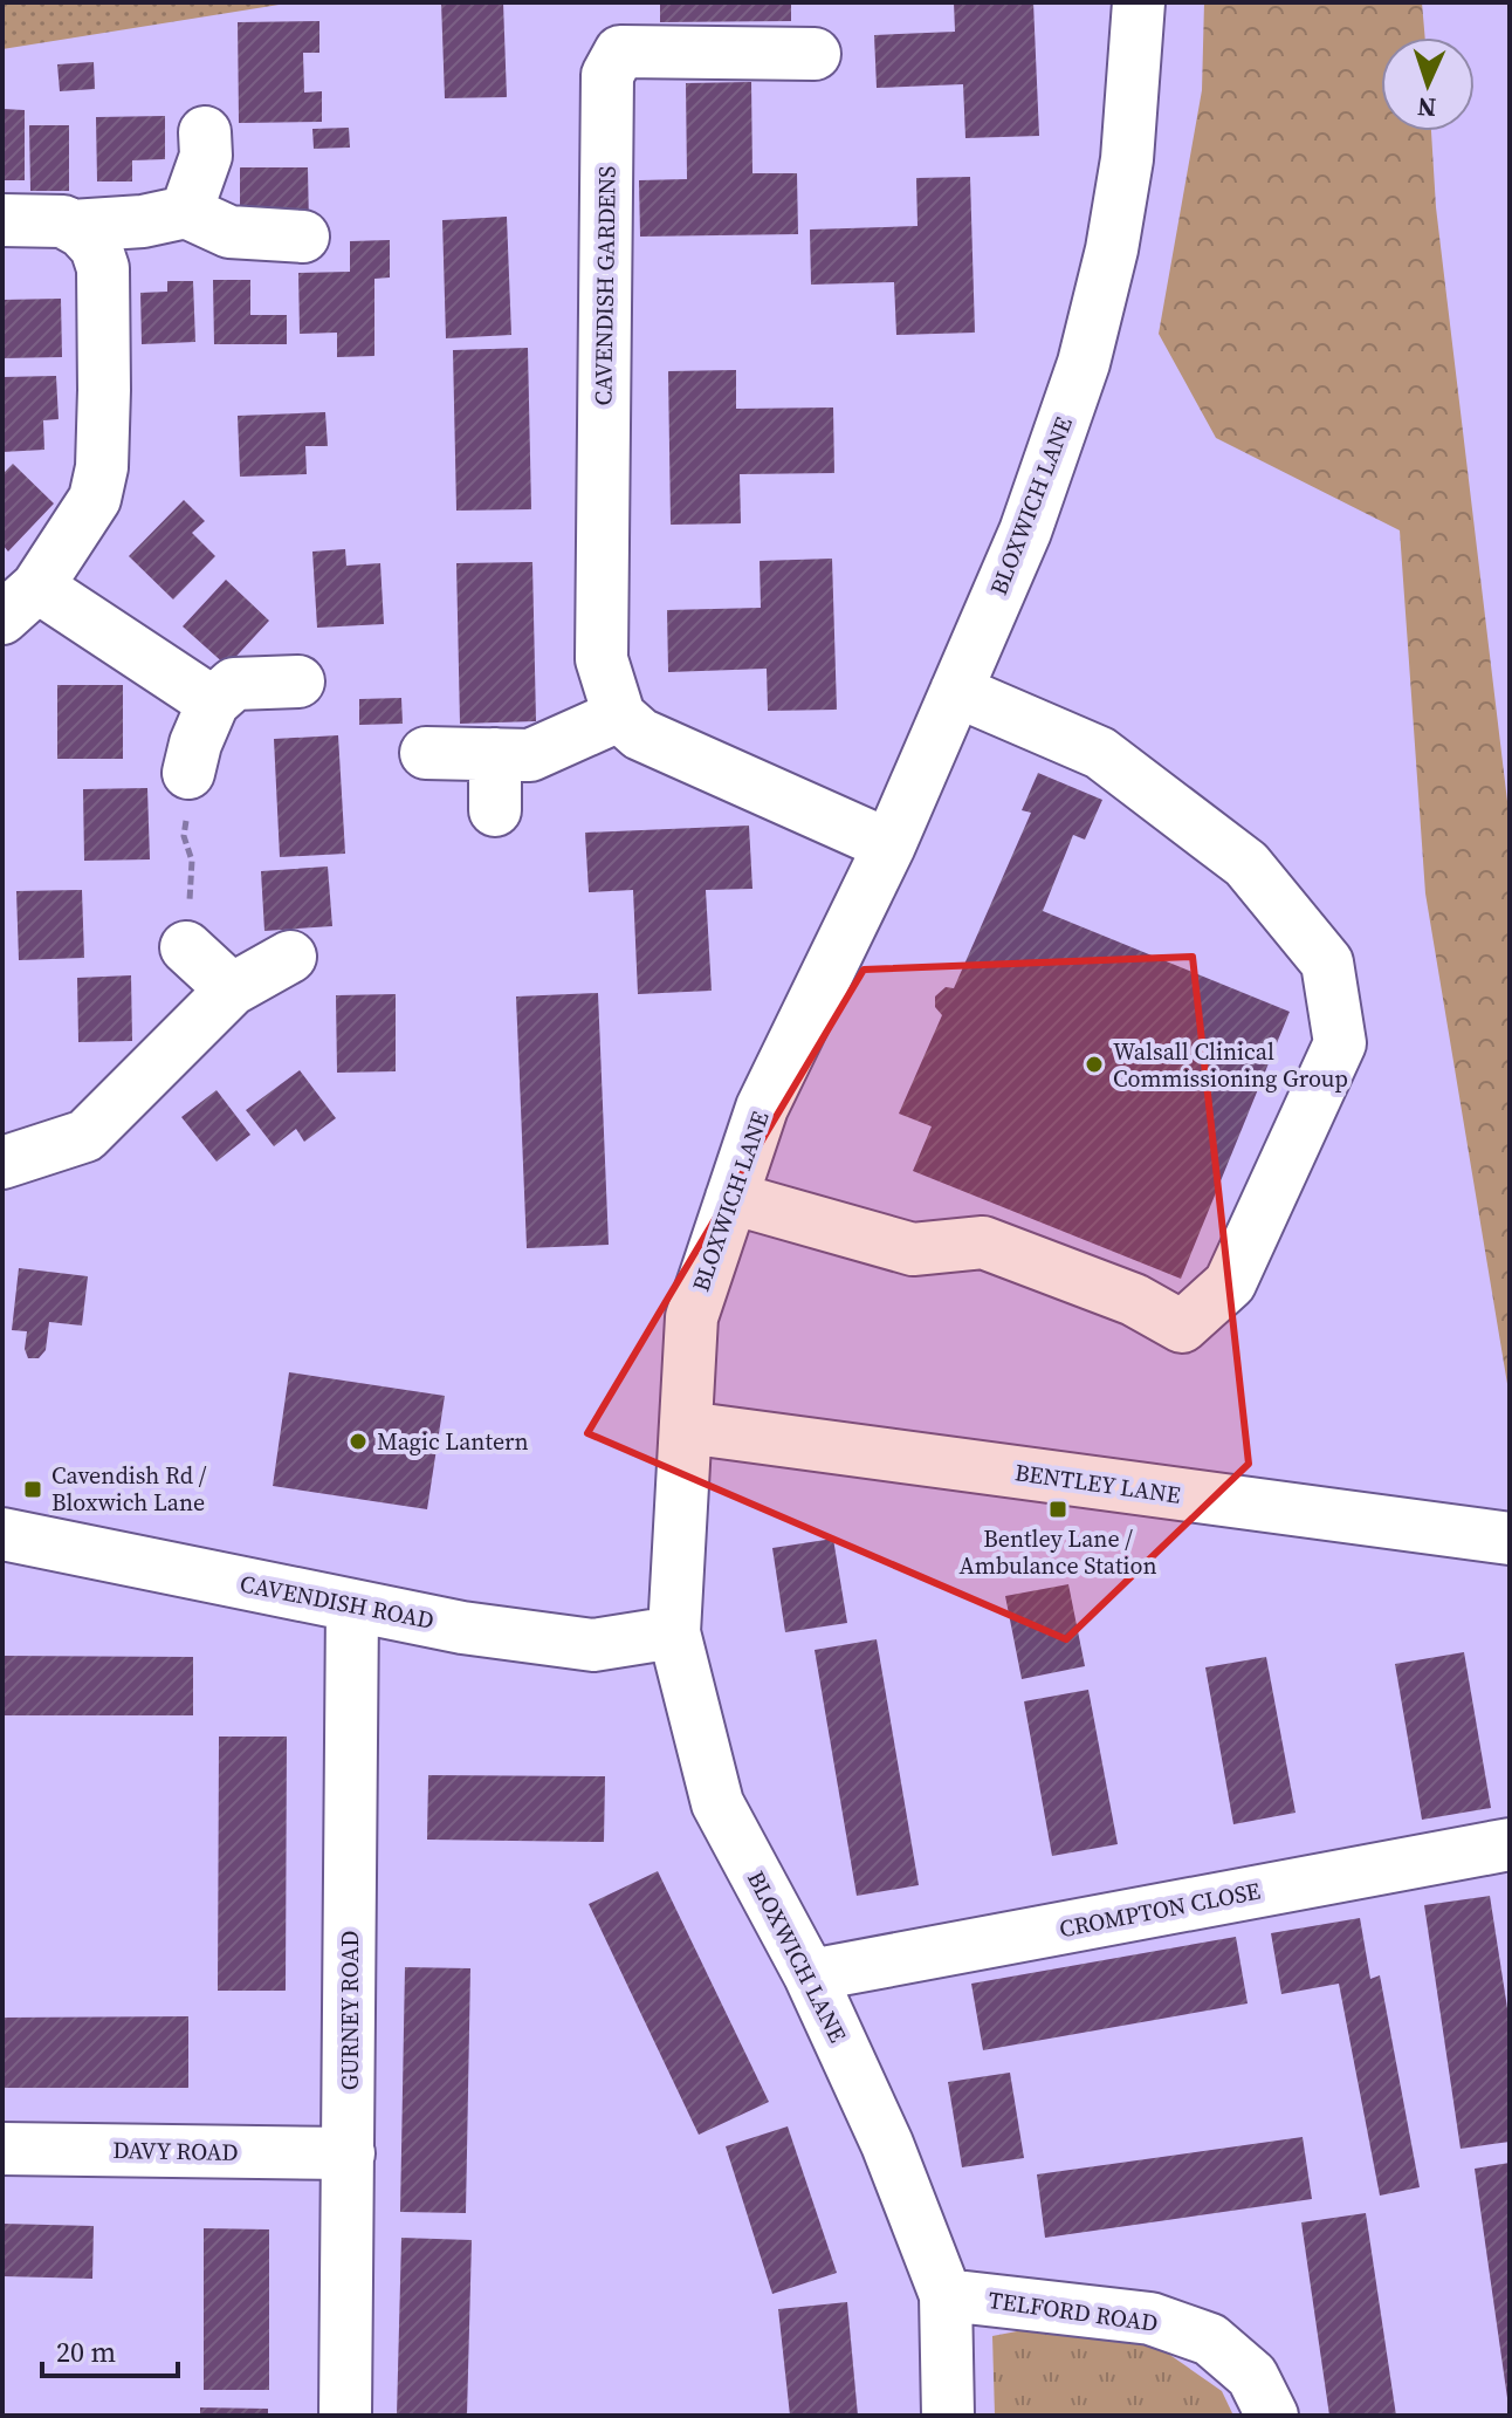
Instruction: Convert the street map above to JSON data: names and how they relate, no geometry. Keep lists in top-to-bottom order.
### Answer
{
  "streets": {
    "street": [
      "CAVENDISH GARDENS",
      "BLOXWICH LANE",
      "BENTLEY LANE",
      "CAVENDISH ROAD",
      "CROMPTON CLOSE",
      "GURNEY ROAD",
      "DAVY ROAD",
      "TELFORD ROAD"
    ]
  },
  "crossings": [
    ["BLOXWICH LANE", "BENTLEY LANE"],
    ["BLOXWICH LANE", "CAVENDISH ROAD"],
    ["BLOXWICH LANE", "CROMPTON CLOSE"],
    ["BLOXWICH LANE", "TELFORD ROAD"],
    ["CAVENDISH ROAD", "GURNEY ROAD"],
    ["GURNEY ROAD", "DAVY ROAD"]
  ],
  "places": {
    "other": ["Walsall Clinical Commissioning Group", "Magic Lantern"],
    "transit": ["Cavendish Rd / Bloxwich Lane", "Bentley Lane / Ambulance Station"]
  },
  "scale_bar": "20 m",
  "north": "bottom"
}
